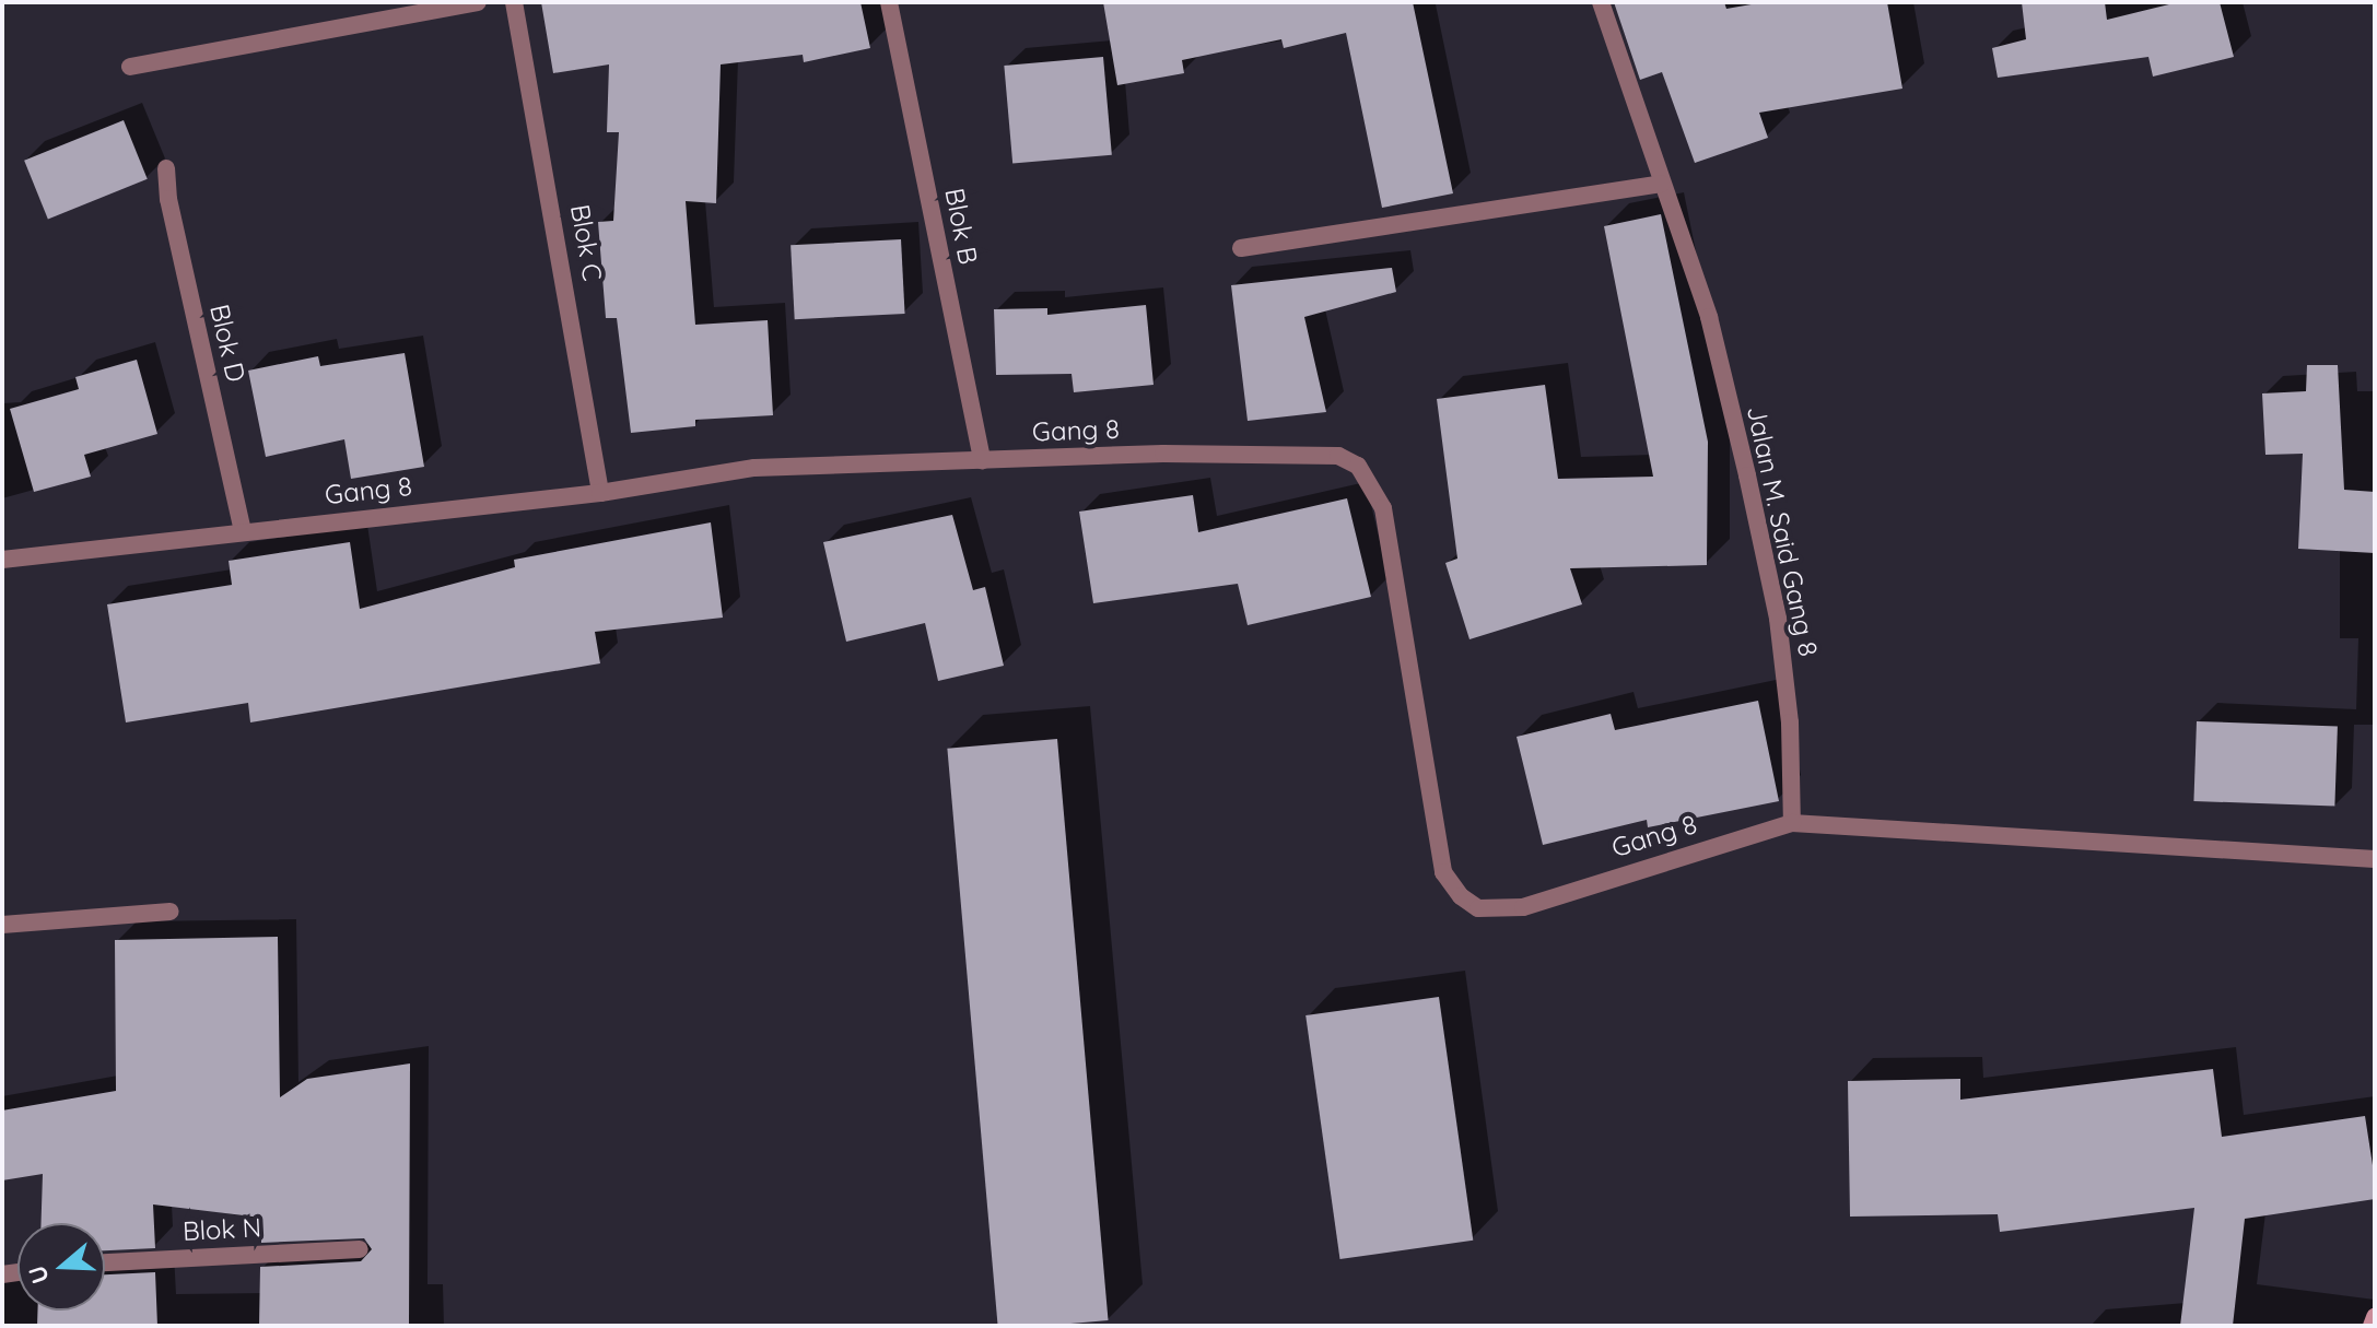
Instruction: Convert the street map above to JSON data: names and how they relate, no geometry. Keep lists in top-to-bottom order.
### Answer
{
  "streets": {
    "street": [
      "Blok B",
      "Blok C",
      "Blok D",
      "Gang 8",
      "Jalan M. Said Gang 8",
      "Blok N"
    ]
  },
  "crossings": [
    ["Blok B", "Gang 8"],
    ["Blok C", "Gang 8"],
    ["Blok D", "Gang 8"],
    ["Gang 8", "Jalan M. Said Gang 8"]
  ],
  "north": "left"
}
